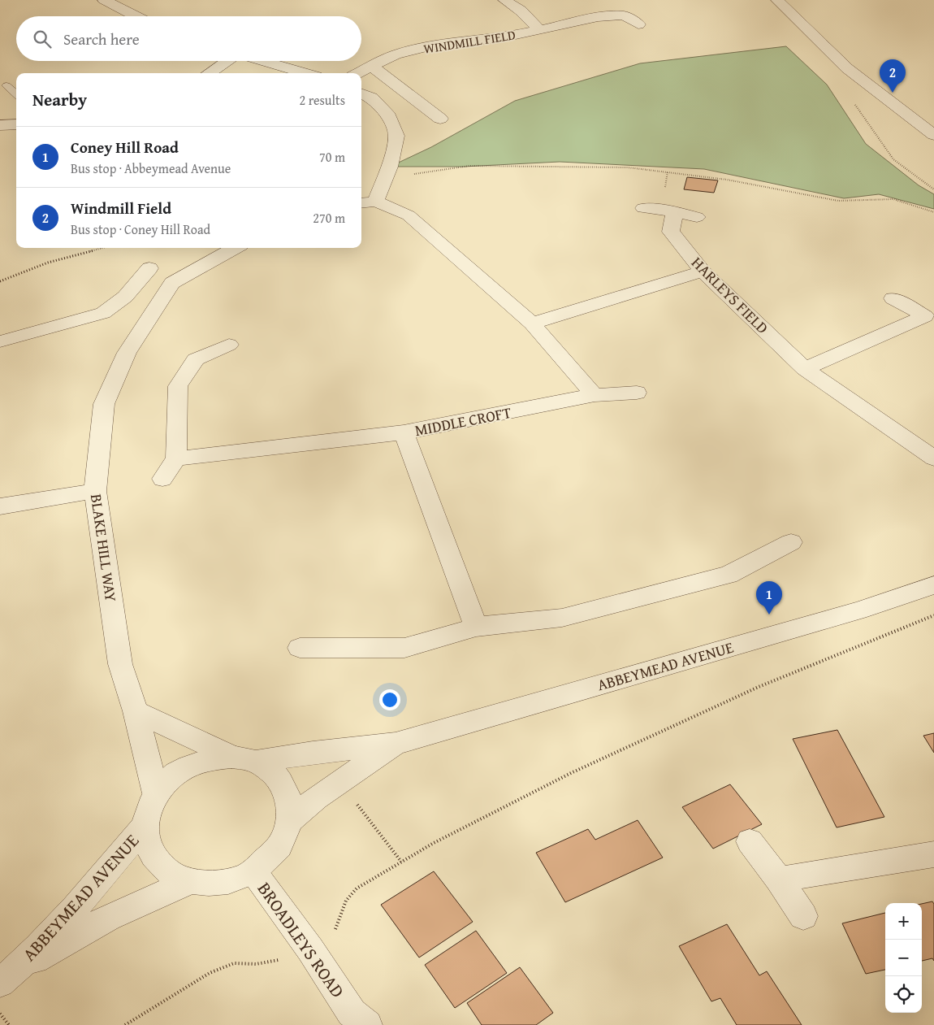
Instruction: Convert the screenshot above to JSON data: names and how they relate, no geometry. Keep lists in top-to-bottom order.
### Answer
{
  "streets": {
    "street": [
      "WINDMILL FIELD",
      "HARLEYS FIELD",
      "MIDDLE CROFT",
      "BLAKE HILL WAY",
      "ABBEYMEAD AVENUE",
      "BROADLEYS ROAD"
    ]
  },
  "crossings": [
    ["BLAKE HILL WAY", "ABBEYMEAD AVENUE"],
    ["BLAKE HILL WAY", "BROADLEYS ROAD"],
    ["ABBEYMEAD AVENUE", "BROADLEYS ROAD"]
  ],
  "page": {
    "search": "Search here",
    "pins": ["2", "1"],
    "heading": ["Nearby", "2 results"],
    "list": [
      {
        "mark": "1",
        "name": "Coney Hill Road",
        "note": "Bus stop · Abbeymead Avenue",
        "value": "70 m"
      },
      {
        "mark": "2",
        "name": "Windmill Field",
        "note": "Bus stop · Coney Hill Road",
        "value": "270 m"
      }
    ],
    "map_buttons": ["+", "−"]
  }
}
